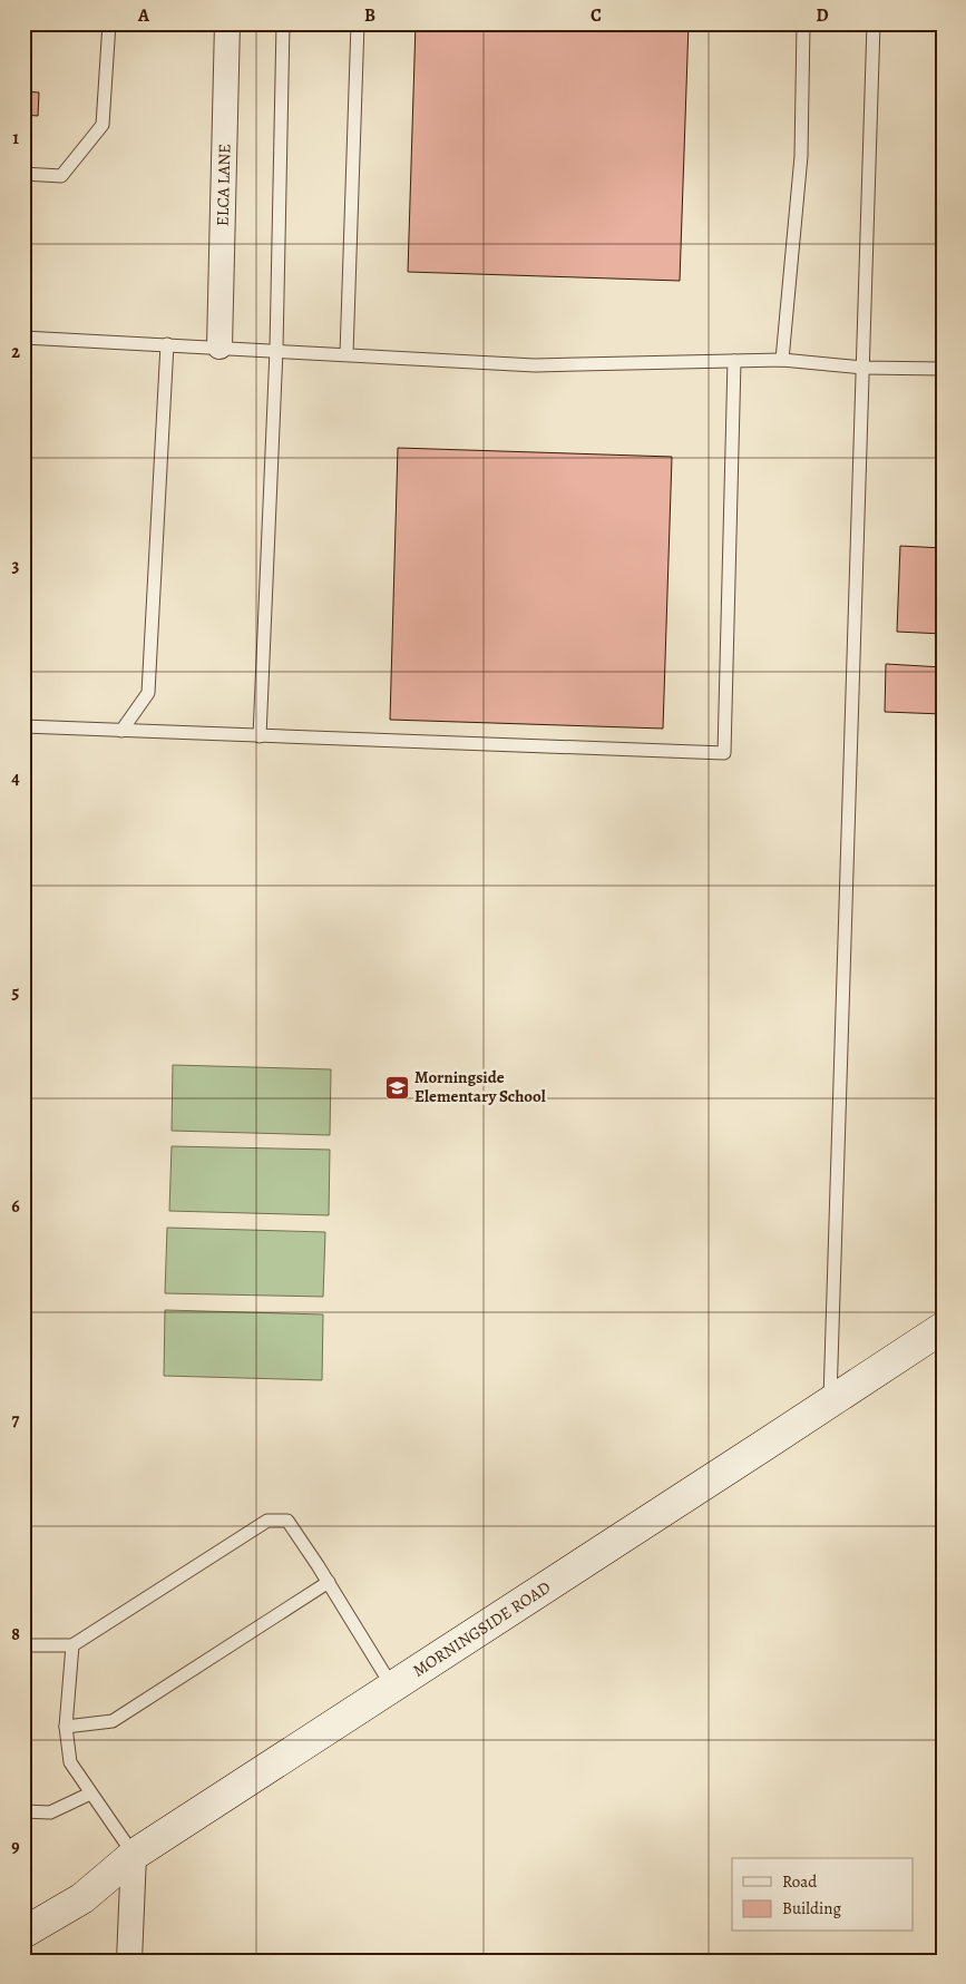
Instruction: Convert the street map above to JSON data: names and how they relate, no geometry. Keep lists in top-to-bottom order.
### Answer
{
  "streets": {
    "street": ["ELCA LANE", "MORNINGSIDE ROAD"]
  },
  "places": {
    "school or university": ["Morningside Elementary School"]
  },
  "legend": ["Road", "Building"],
  "grid": {
    "columns": [
      "A",
      "B",
      "C",
      "D"
    ],
    "rows": [
      "1",
      "2",
      "3",
      "4",
      "5",
      "6",
      "7",
      "8",
      "9"
    ]
  }
}
